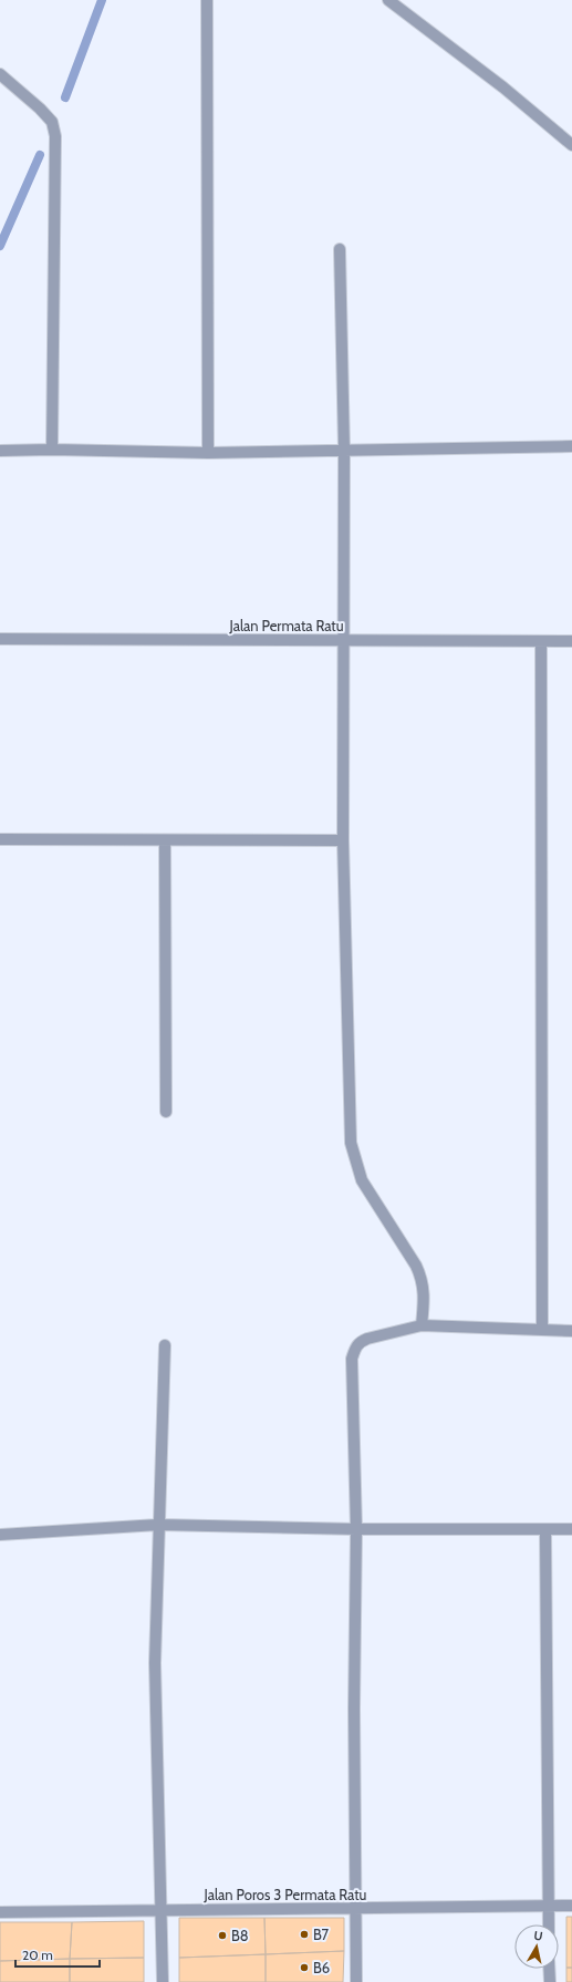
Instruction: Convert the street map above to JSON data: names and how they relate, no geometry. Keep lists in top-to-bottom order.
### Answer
{
  "streets": {
    "street": ["Jalan Permata Ratu", "Jalan Poros 3 Permata Ratu"]
  },
  "places": ["B7", "B8", "B6"],
  "scale_bar": "20 m",
  "north": "top"
}
